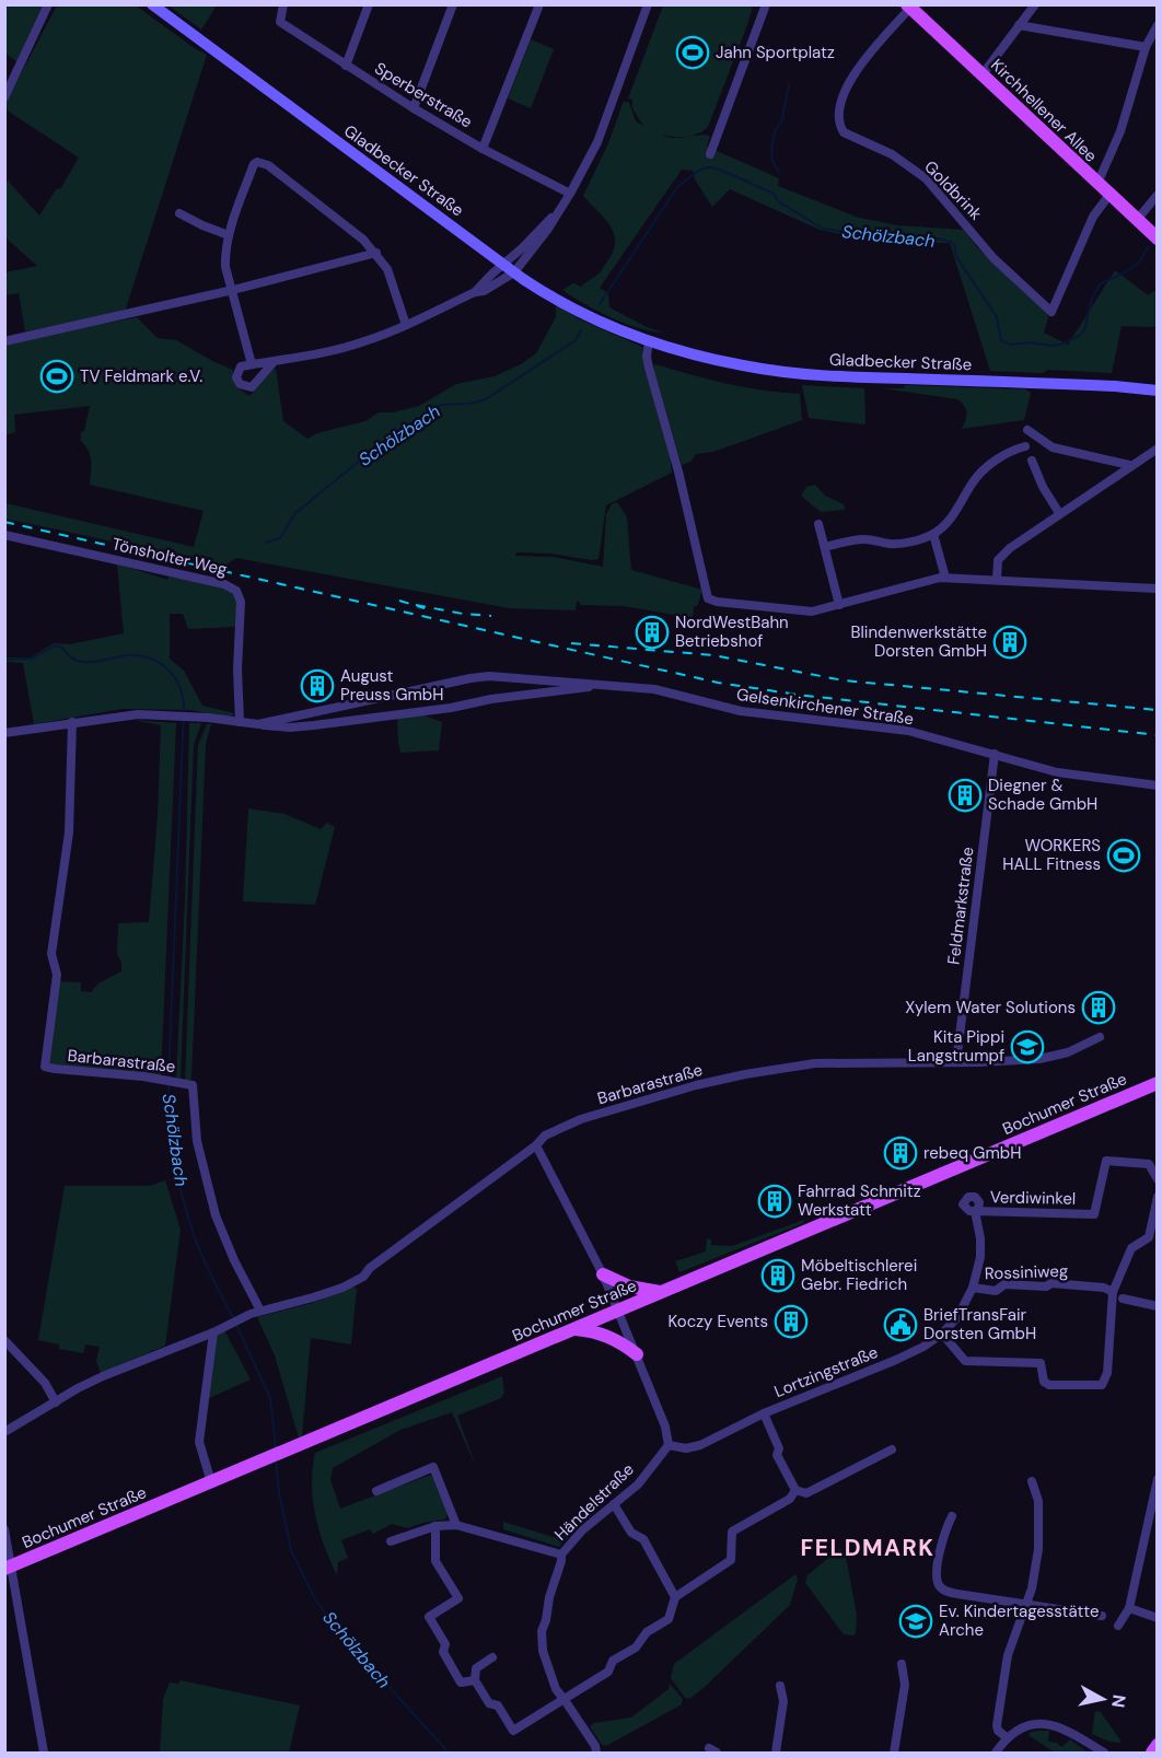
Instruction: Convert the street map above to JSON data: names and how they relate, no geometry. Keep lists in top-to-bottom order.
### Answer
{
  "streets": {
    "main road": ["Kirchhellener Allee", "Gladbecker Straße", "Bochumer Straße"],
    "street": [
      "Sperberstraße",
      "Goldbrink",
      "Tönsholter Weg",
      "Gelsenkirchener Straße",
      "Feldmarkstraße",
      "Barbarastraße",
      "Verdiwinkel",
      "Rossiniweg",
      "Lortzingstraße",
      "Händelstraße"
    ]
  },
  "crossings": [
    ["Kirchhellener Allee", "Goldbrink"],
    ["Tönsholter Weg", "Gelsenkirchener Straße"],
    ["Gelsenkirchener Straße", "Feldmarkstraße"],
    ["Gelsenkirchener Straße", "Barbarastraße"],
    ["Feldmarkstraße", "Barbarastraße"],
    ["Verdiwinkel", "Lortzingstraße"],
    ["Rossiniweg", "Lortzingstraße"],
    ["Lortzingstraße", "Händelstraße"]
  ],
  "districts": ["FELDMARK"],
  "water": ["Schölzbach"],
  "places": {
    "sports": ["Jahn Sportplatz", "TV Feldmark e.V.", "WORKERS HALL Fitness"],
    "building": [
      "NordWestBahn Betriebshof",
      "Blindenwerkstätte Dorsten GmbH",
      "August Preuss GmbH",
      "Diegner & Schade GmbH",
      "Xylem Water Solutions",
      "rebeq GmbH",
      "Fahrrad Schmitz Werkstatt",
      "Möbeltischlerei Gebr. Fiedrich",
      "Koczy Events"
    ],
    "school or university": ["Kita Pippi Langstrumpf", "Ev. Kindertagesstätte Arche"],
    "public building": ["BriefTransFair Dorsten GmbH"]
  },
  "north": "right"
}
